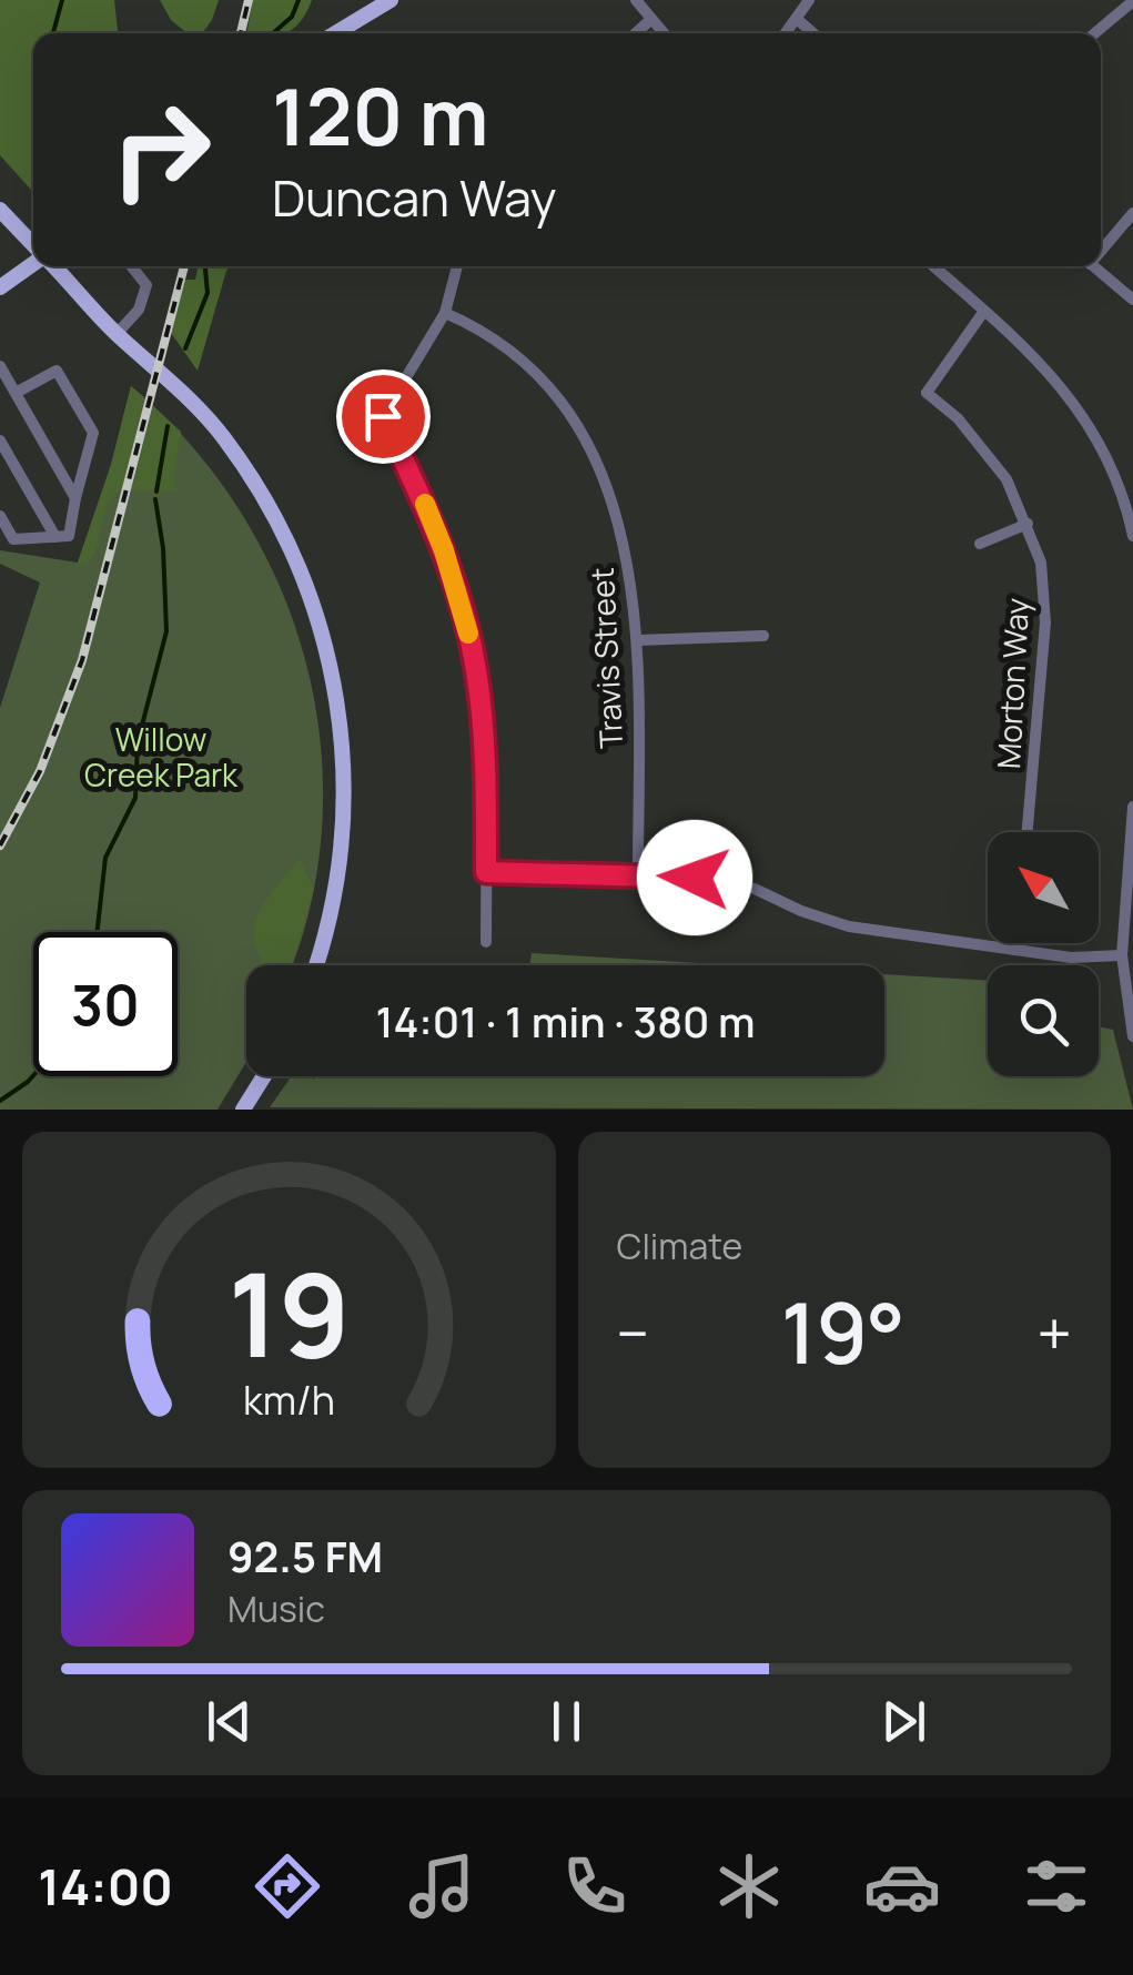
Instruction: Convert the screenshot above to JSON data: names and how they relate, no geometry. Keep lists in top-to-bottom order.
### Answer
{
  "streets": {
    "street": ["Travis Street", "Morton Way"]
  },
  "parks": ["Willow Creek Park"],
  "north": "top left",
  "page": {
    "turn": ["120 m", "Duncan Way"],
    "limit": "30",
    "trip": "14:01 · 1 min · 380 m",
    "tile": "Climate",
    "heat": ["−", "19°", "+"],
    "song": ["92.5 FM", "Music"],
    "tabs": "14:00",
    "gauge": ["19", "km/h"]
  }
}
